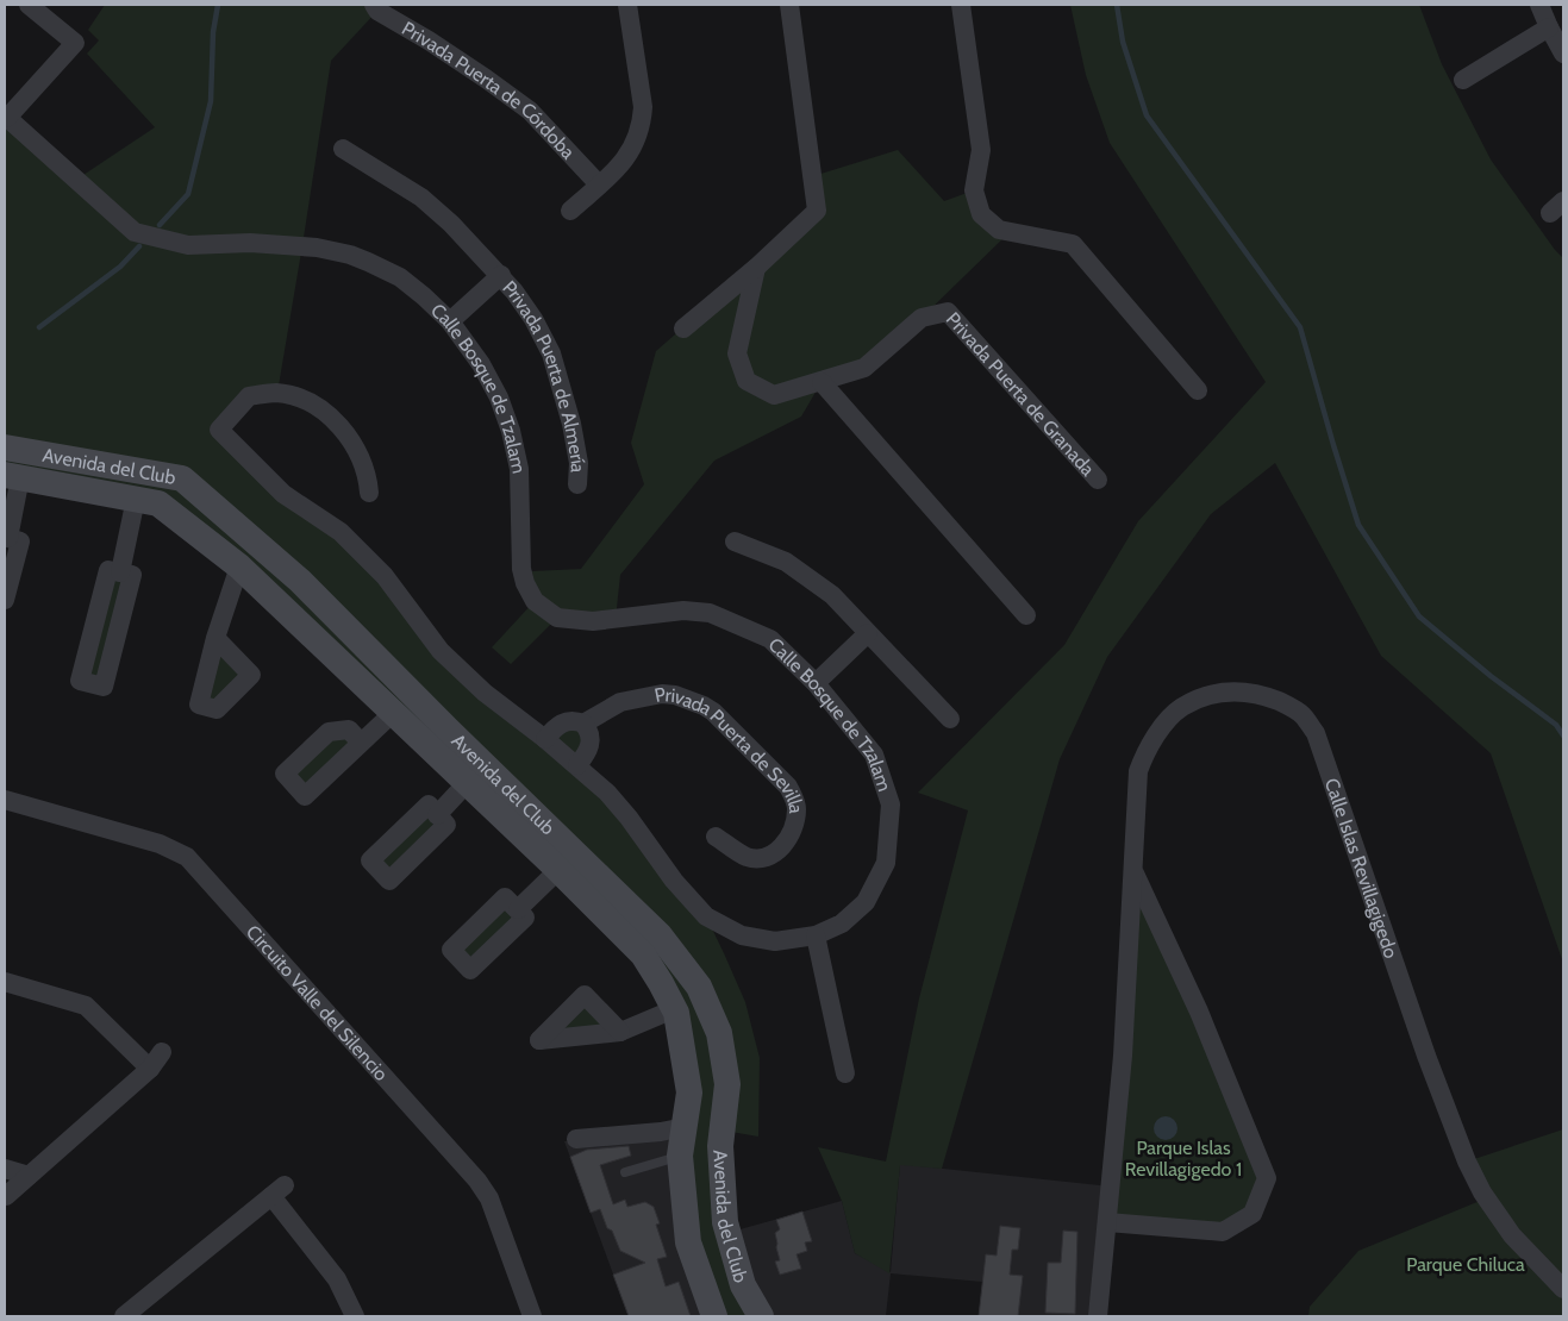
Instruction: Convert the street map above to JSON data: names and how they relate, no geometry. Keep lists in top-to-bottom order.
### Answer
{
  "streets": {
    "street": [
      "Privada Puerta de Córdoba",
      "Privada Puerta de Almería",
      "Calle Bosque de Tzalam",
      "Privada Puerta de Granada",
      "Avenida del Club",
      "Privada Puerta de Sevilla",
      "Calle Islas Revillagigedo",
      "Circuito Valle del Silencio"
    ]
  },
  "crossings": [
    ["Calle Bosque de Tzalam", "Privada Puerta de Sevilla"]
  ],
  "parks": ["Parque Islas Revillagigedo 1", "Parque Chiluca"]
}
